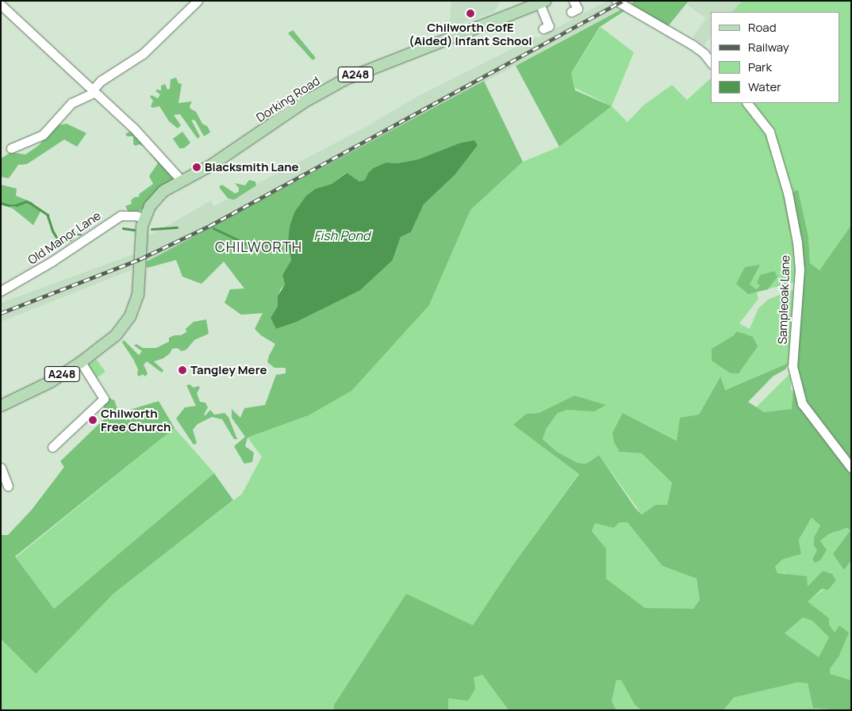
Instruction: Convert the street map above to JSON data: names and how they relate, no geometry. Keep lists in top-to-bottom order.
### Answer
{
  "streets": {
    "main road": ["A248", "Dorking Road"],
    "street": ["Old Manor Lane", "Sampleoak Lane"]
  },
  "crossings": [
    ["A248", "Dorking Road"],
    ["Dorking Road", "Old Manor Lane"]
  ],
  "districts": ["CHILWORTH"],
  "water": ["Fish Pond"],
  "places": [
    "Chilworth CofE (Aided) Infant School",
    "Blacksmith Lane",
    "Tangley Mere",
    "Chilworth Free Church"
  ],
  "legend": [
    "Road",
    "Railway",
    "Park",
    "Water"
  ]
}
